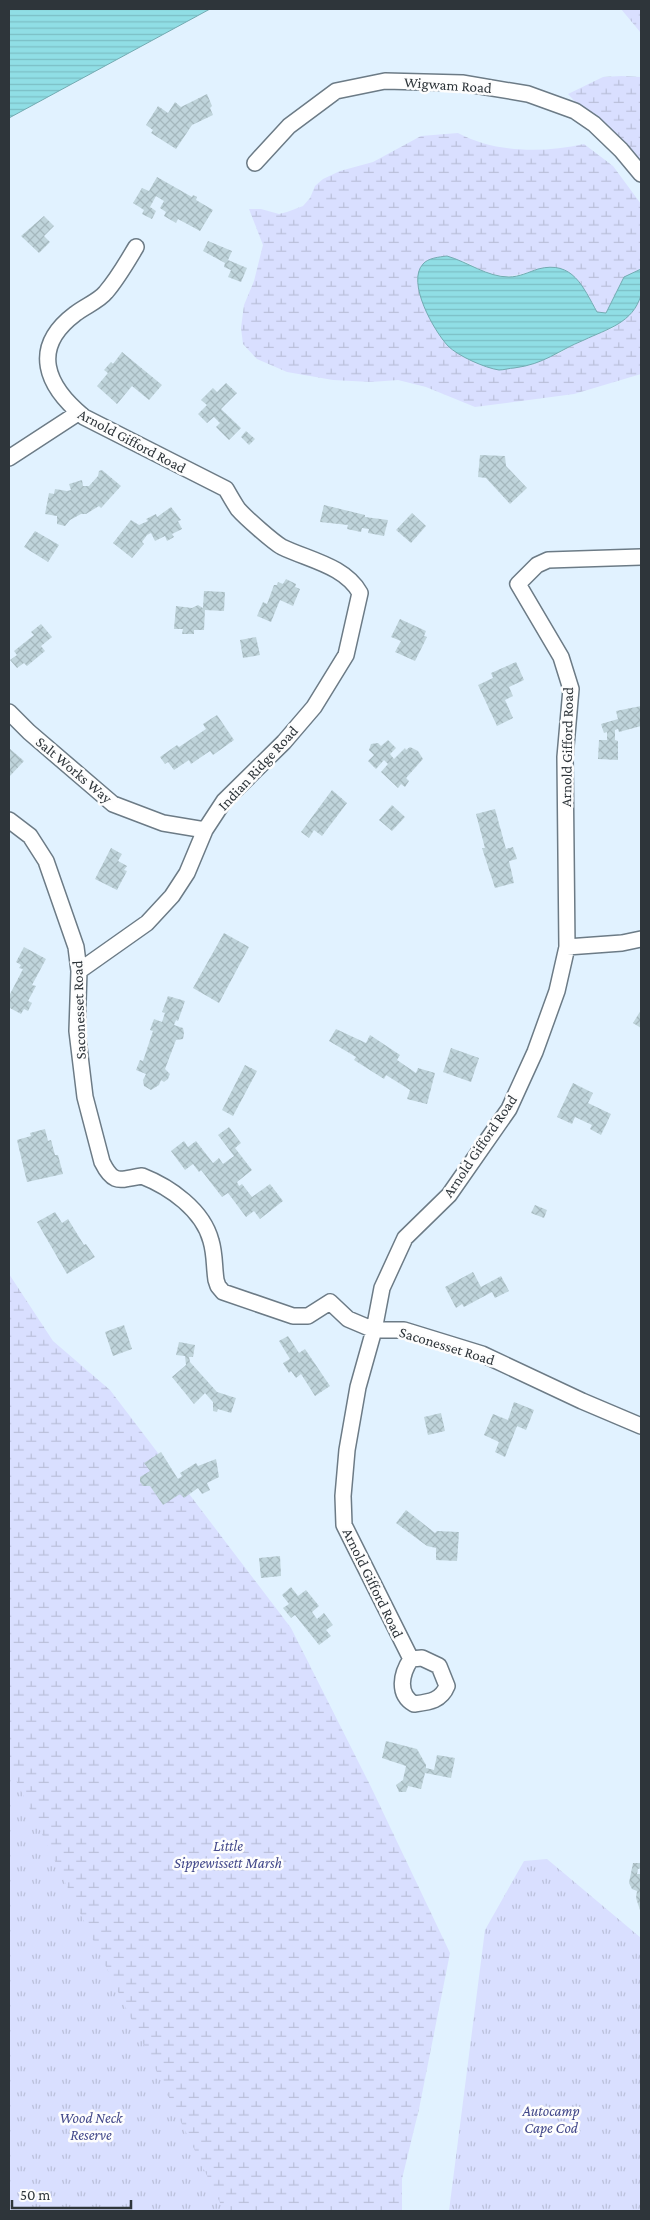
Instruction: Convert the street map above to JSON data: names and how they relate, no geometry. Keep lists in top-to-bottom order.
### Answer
{
  "streets": {
    "street": [
      "Wigwam Road",
      "Arnold Gifford Road",
      "Indian Ridge Road",
      "Salt Works Way",
      "Saconesset Road"
    ]
  },
  "crossings": [
    ["Arnold Gifford Road", "Indian Ridge Road"],
    ["Arnold Gifford Road", "Saconesset Road"],
    ["Indian Ridge Road", "Salt Works Way"],
    ["Indian Ridge Road", "Saconesset Road"]
  ],
  "parks": ["Little Sippewissett Marsh", "Autocamp Cape Cod", "Wood Neck Reserve"],
  "scale_bar": "50 m"
}
